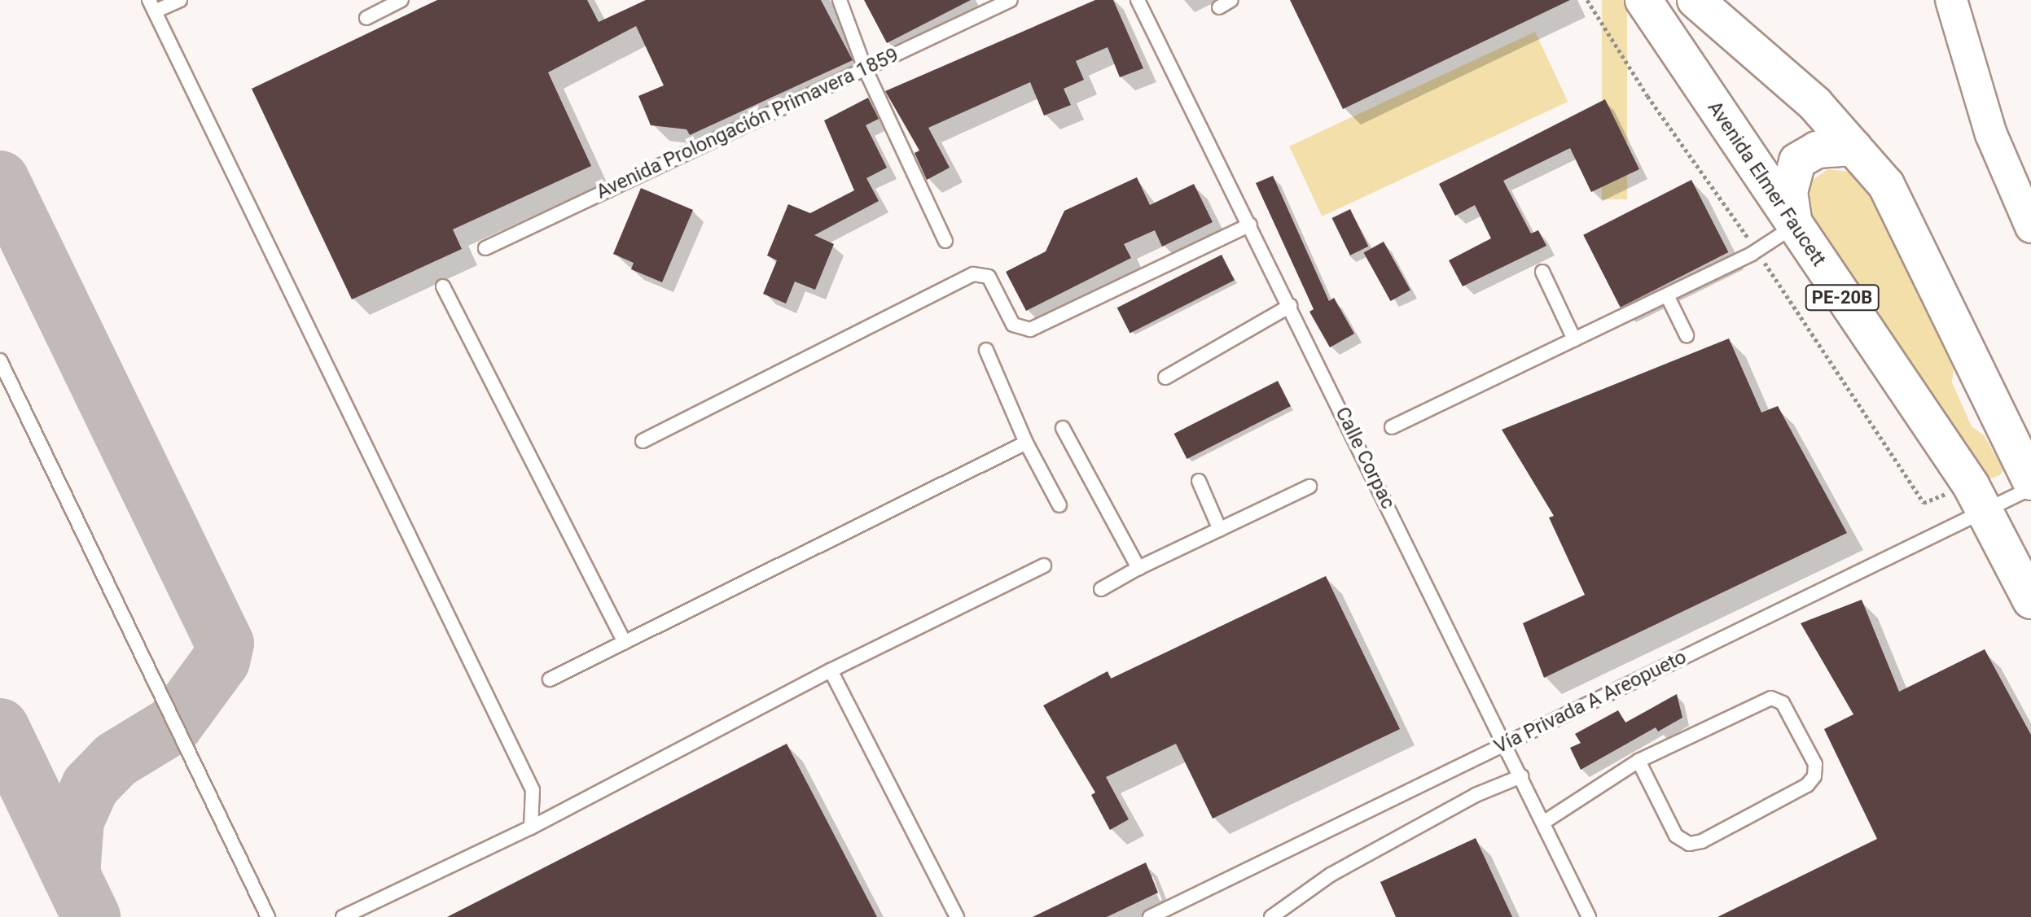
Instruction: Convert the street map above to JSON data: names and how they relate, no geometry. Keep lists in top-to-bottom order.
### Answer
{
  "streets": {
    "highway": ["Avenida Elmer Faucett", "PE-20B"],
    "lane": ["Avenida Prolongación Primavera 1859", "Calle Corpac", "Vía Privada A Areopueto"]
  },
  "crossings": [
    ["Avenida Elmer Faucett", "Vía Privada A Areopueto"],
    ["Calle Corpac", "Vía Privada A Areopueto"]
  ]
}
